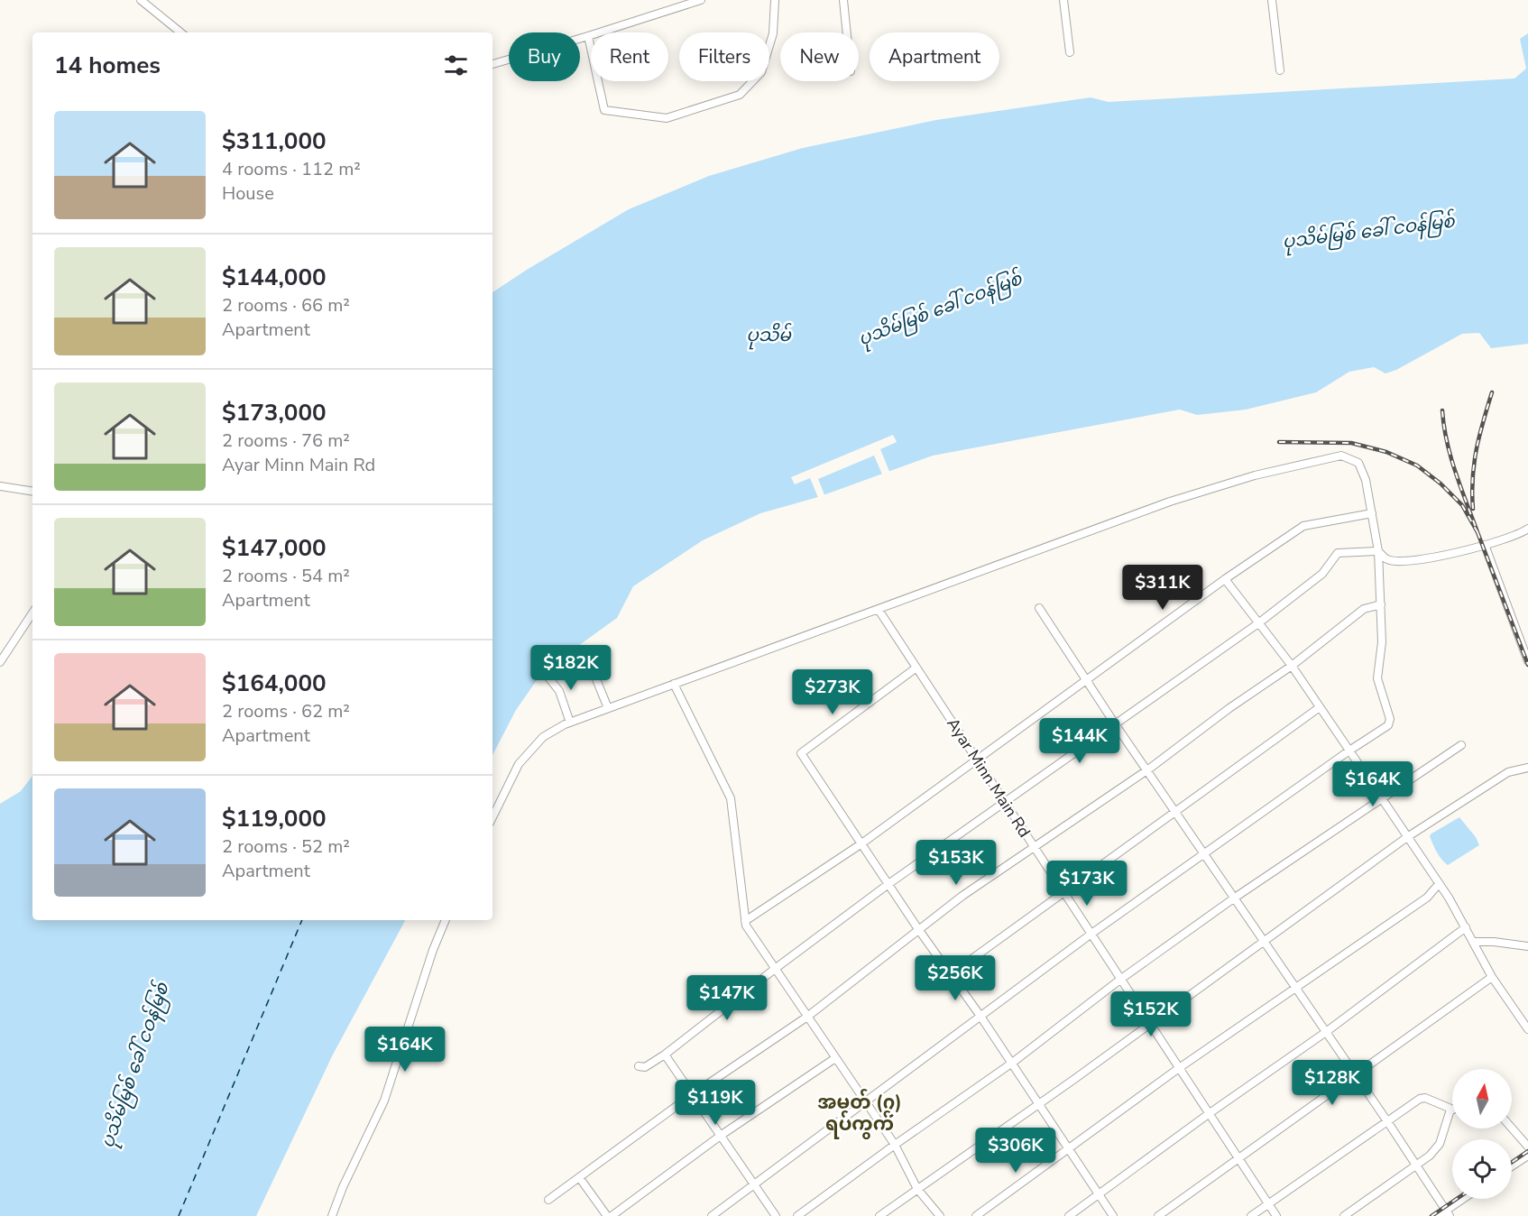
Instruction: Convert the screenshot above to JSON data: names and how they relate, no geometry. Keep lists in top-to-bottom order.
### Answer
{
  "streets": {
    "street": ["Ayar Minn Main Rd"]
  },
  "districts": ["အမှတ် (၇) ရပ်ကွက်"],
  "water": ["ပုသိမ်မြစ် ခေါ် ငဝန်မြစ်", "ပုသိမ်"],
  "north": "top",
  "page": {
    "chip": [
      "Buy",
      "Rent",
      "Filters",
      "New",
      "Apartment"
    ],
    "heading": "14 homes",
    "list": [
      {
        "name": "$311,000",
        "note": "4 rooms · 112 m² · House"
      },
      {
        "name": "$144,000",
        "note": "2 rooms · 66 m² · Apartment"
      },
      {
        "name": "$173,000",
        "note": "2 rooms · 76 m² · Ayar Minn Main Rd"
      },
      {
        "name": "$147,000",
        "note": "2 rooms · 54 m² · Apartment"
      },
      {
        "name": "$164,000",
        "note": "2 rooms · 62 m² · Apartment"
      },
      {
        "name": "$119,000",
        "note": "2 rooms · 52 m² · Apartment"
      }
    ],
    "price": [
      "$311K",
      "$182K",
      "$273K",
      "$144K",
      "$164K",
      "$153K",
      "$173K",
      "$256K",
      "$147K",
      "$152K",
      "$164K",
      "$128K",
      "$119K",
      "$306K"
    ]
  }
}
